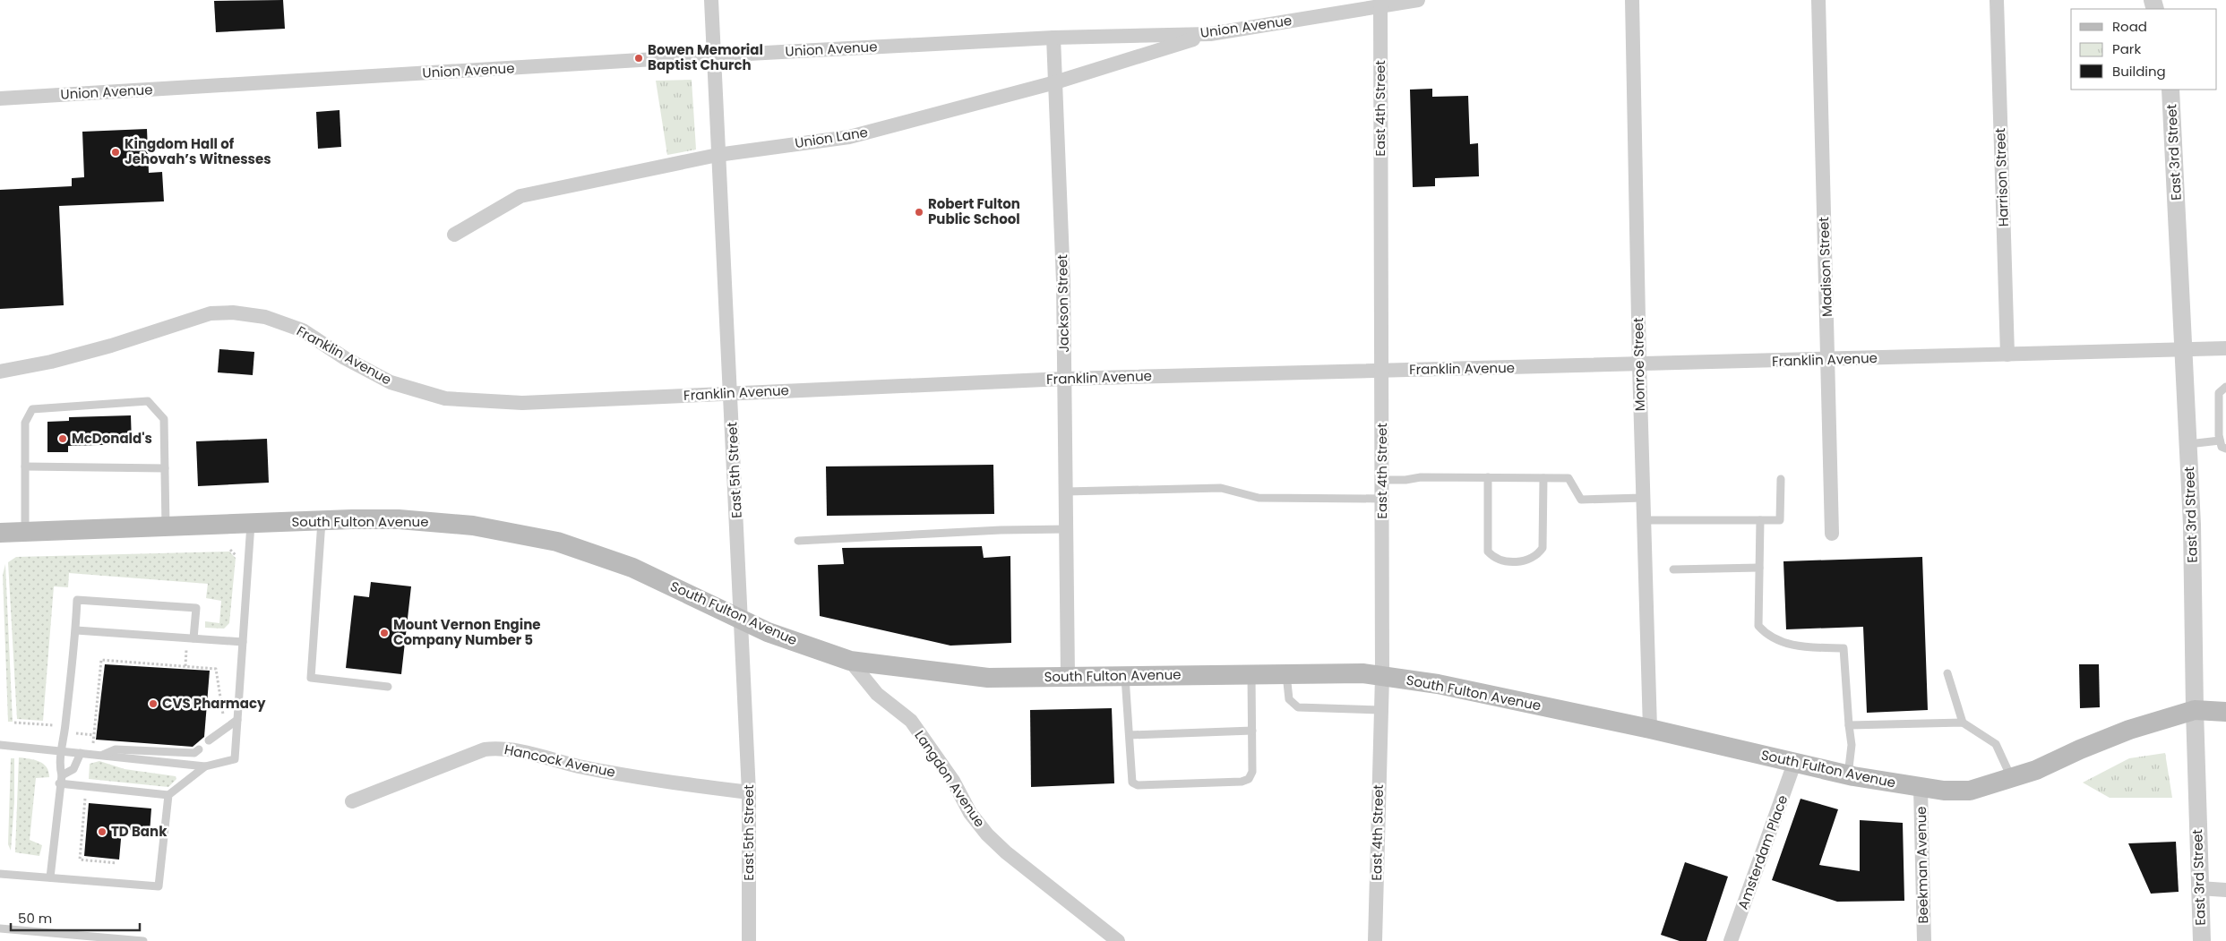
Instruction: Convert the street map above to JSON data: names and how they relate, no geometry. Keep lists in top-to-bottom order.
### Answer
{
  "streets": {
    "main road": ["South Fulton Avenue"],
    "street": [
      "Union Avenue",
      "East 4th Street",
      "Union Lane",
      "East 3rd Street",
      "Harrison Street",
      "Madison Street",
      "Jackson Street",
      "Franklin Avenue",
      "Monroe Street",
      "East 5th Street",
      "Hancock Avenue",
      "Langdon Avenue",
      "Amsterdam Place",
      "Beekman Avenue"
    ]
  },
  "crossings": [
    ["Union Avenue", "East 4th Street"],
    ["Union Avenue", "Union Lane"],
    ["Union Avenue", "Jackson Street"],
    ["Union Avenue", "East 5th Street"],
    ["East 4th Street", "Franklin Avenue"],
    ["East 4th Street", "South Fulton Avenue"],
    ["Union Lane", "Jackson Street"],
    ["Union Lane", "East 5th Street"],
    ["East 3rd Street", "Franklin Avenue"],
    ["East 3rd Street", "South Fulton Avenue"],
    ["Harrison Street", "Franklin Avenue"],
    ["Madison Street", "Franklin Avenue"],
    ["Jackson Street", "Franklin Avenue"],
    ["Jackson Street", "South Fulton Avenue"],
    ["Franklin Avenue", "Monroe Street"],
    ["Franklin Avenue", "East 5th Street"],
    ["Monroe Street", "South Fulton Avenue"],
    ["East 5th Street", "South Fulton Avenue"],
    ["East 5th Street", "Hancock Avenue"],
    ["South Fulton Avenue", "Langdon Avenue"],
    ["South Fulton Avenue", "Amsterdam Place"],
    ["South Fulton Avenue", "Beekman Avenue"]
  ],
  "places": [
    "Bowen Memorial Baptist Church",
    "Kingdom Hall of Jehovah’s Witnesses",
    "Robert Fulton Public School",
    "McDonald's",
    "Mount Vernon Engine Company Number 5",
    "CVS Pharmacy",
    "TD Bank"
  ],
  "legend": ["Road", "Park", "Building"],
  "scale_bar": "50 m"
}
